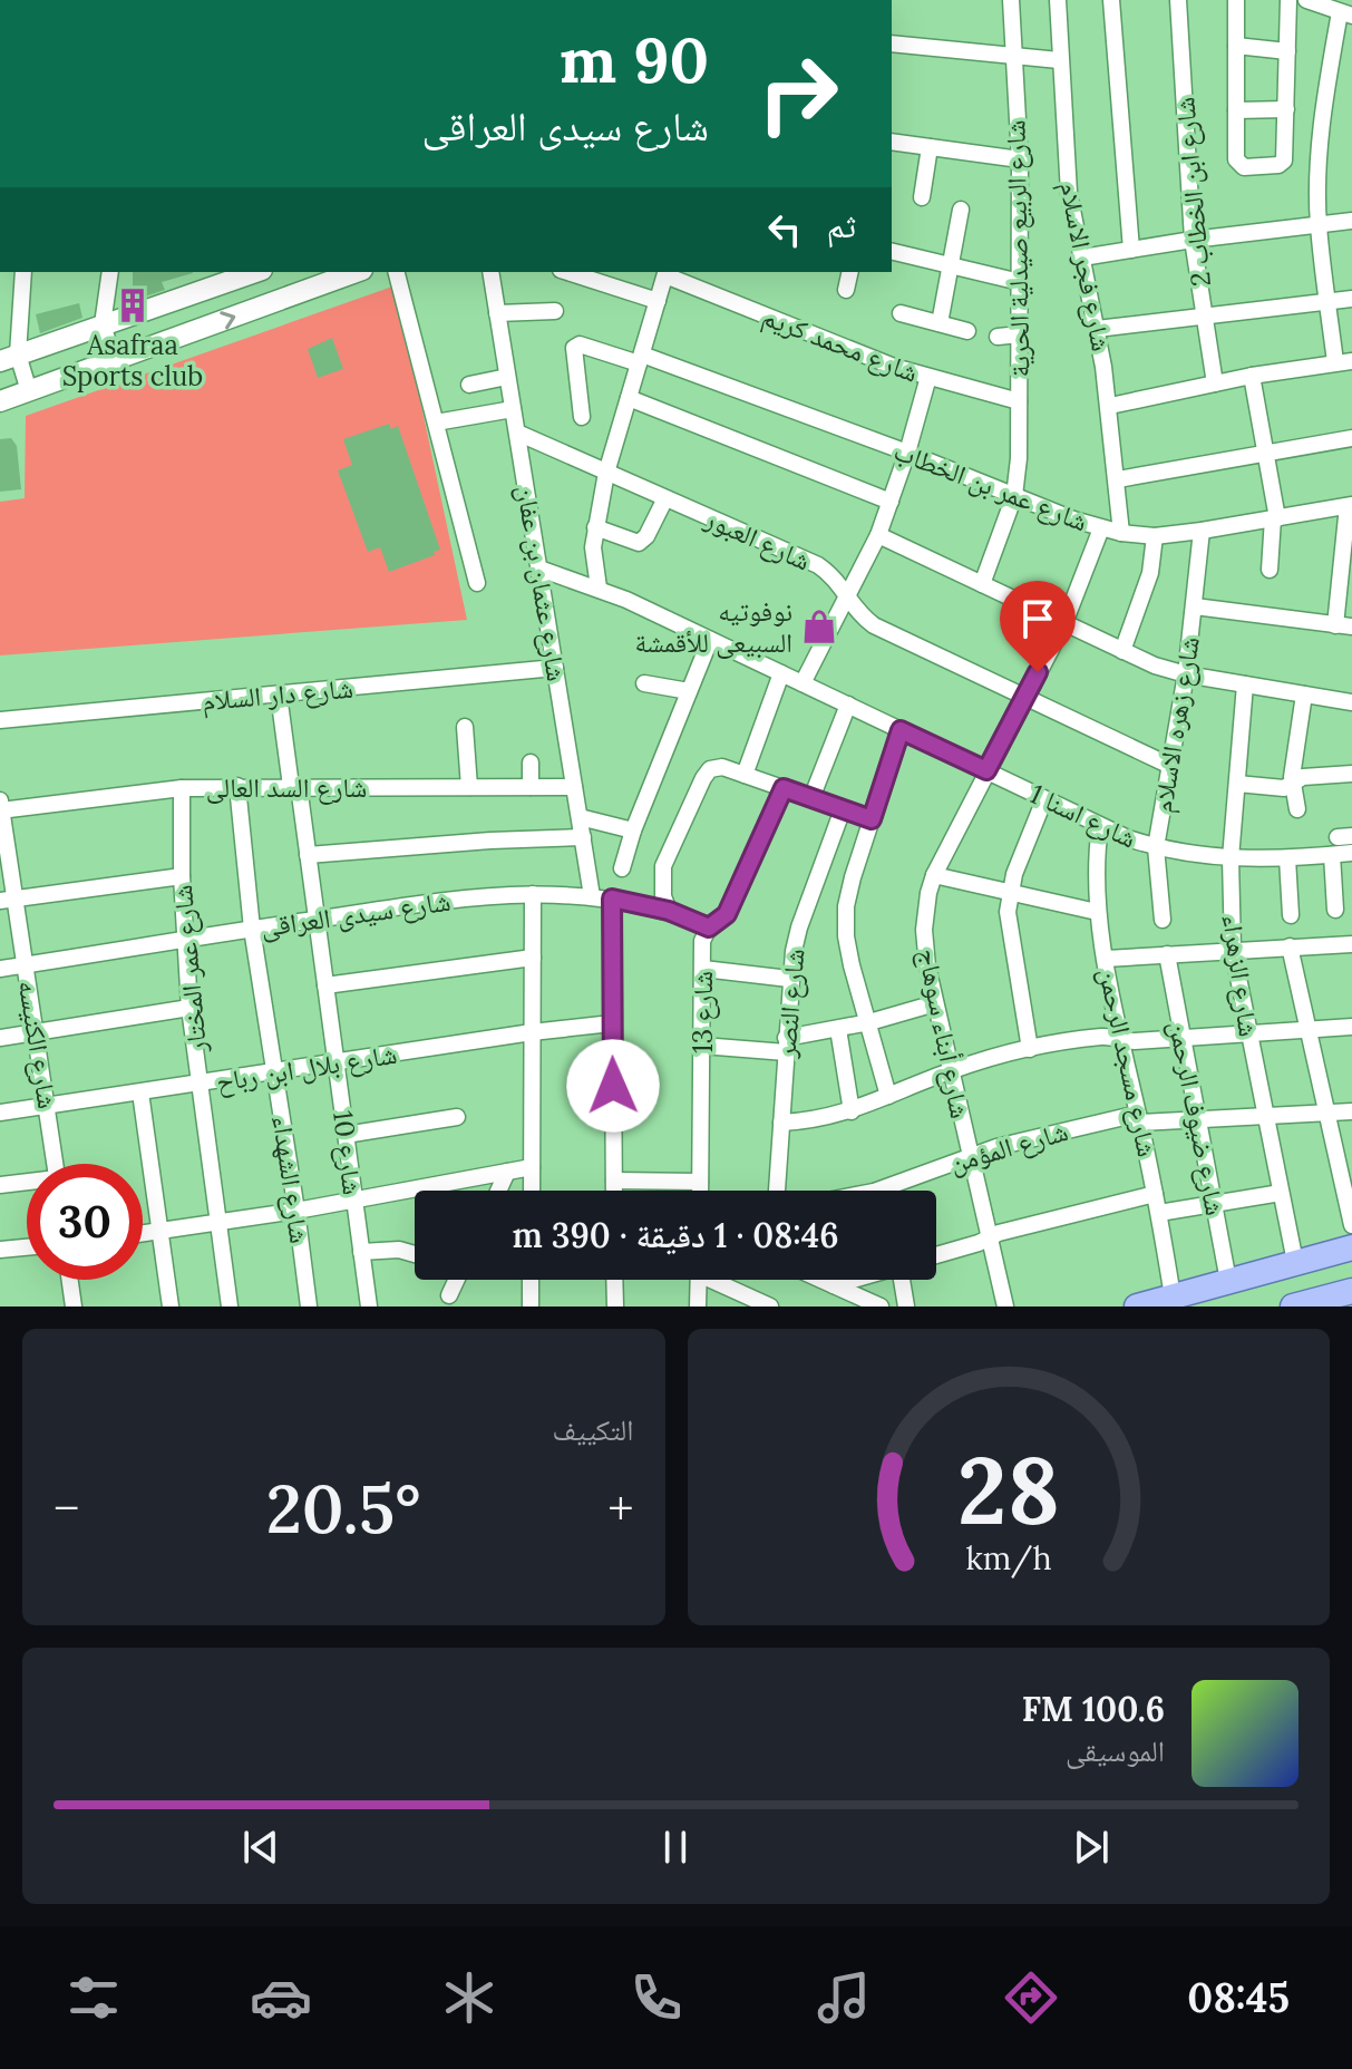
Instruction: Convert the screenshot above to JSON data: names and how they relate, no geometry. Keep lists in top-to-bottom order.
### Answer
{
  "streets": {
    "street": [
      "شارع ابن الخطاب 2",
      "شارع الربيع صيدلية الحرية",
      "شارع فجر الاسلام",
      "شارع محمد كريم",
      "شارع عمر بن الخطاب",
      "شارع العبور",
      "شارع عثمان بن عفان",
      "شارع دار السلام",
      "شارع زهره الاسلام",
      "شارع السد العالى",
      "شارع اسنا 1",
      "شارع سيدى العراقى",
      "شارع عمر المختار",
      "شارع الزهراء",
      "شارع النصر",
      "شارع 13",
      "شارع أبناء سوهاج",
      "شارع الكنيسه",
      "شارع مسجد الرحمن",
      "شارع بلال ابن رباح",
      "شارع ضيوف الرحمن",
      "شارع المؤمن",
      "شارع 10",
      "شارع الشهداء"
    ]
  },
  "crossings": [
    ["شارع الربيع صيدلية الحرية", "شارع محمد كريم"],
    ["شارع الربيع صيدلية الحرية", "شارع عمر بن الخطاب"],
    ["شارع فجر الاسلام", "شارع عمر بن الخطاب"],
    ["شارع عمر بن الخطاب", "شارع زهره الاسلام"],
    ["شارع عمر بن الخطاب", "شارع أبناء سوهاج"],
    ["شارع العبور", "شارع عثمان بن عفان"],
    ["شارع العبور", "شارع زهره الاسلام"],
    ["شارع العبور", "شارع أبناء سوهاج"],
    ["شارع عثمان بن عفان", "شارع دار السلام"],
    ["شارع عثمان بن عفان", "شارع السد العالى"],
    ["شارع عثمان بن عفان", "شارع اسنا 1"],
    ["شارع عثمان بن عفان", "شارع سيدى العراقى"],
    ["شارع دار السلام", "شارع 10"],
    ["شارع زهره الاسلام", "شارع اسنا 1"],
    ["شارع السد العالى", "شارع عمر المختار"],
    ["شارع السد العالى", "شارع الكنيسه"],
    ["شارع السد العالى", "شارع 10"],
    ["شارع السد العالى", "شارع الشهداء"],
    ["شارع اسنا 1", "شارع الزهراء"],
    ["شارع اسنا 1", "شارع أبناء سوهاج"],
    ["شارع اسنا 1", "شارع مسجد الرحمن"],
    ["شارع سيدى العراقى", "شارع عمر المختار"],
    ["شارع سيدى العراقى", "شارع 13"],
    ["شارع سيدى العراقى", "شارع الكنيسه"],
    ["شارع سيدى العراقى", "شارع 10"],
    ["شارع سيدى العراقى", "شارع الشهداء"],
    ["شارع عمر المختار", "شارع بلال ابن رباح"],
    ["شارع الزهراء", "شارع المؤمن"],
    ["شارع أبناء سوهاج", "شارع المؤمن"],
    ["شارع الكنيسه", "شارع بلال ابن رباح"],
    ["شارع مسجد الرحمن", "شارع المؤمن"],
    ["شارع بلال ابن رباح", "شارع 10"],
    ["شارع بلال ابن رباح", "شارع الشهداء"],
    ["شارع ضيوف الرحمن", "شارع المؤمن"]
  ],
  "places": {
    "building": ["Asafraa Sports club"],
    "shop": ["نوفوتيه السبيعى للأقمشة"]
  },
  "page": {
    "turn": ["90 m", "شارع سيدى العراقى"],
    "then": "ثم",
    "limit": "30",
    "trip": "08:46 · 1 دقيقة · 390 m",
    "tile": "التكييف",
    "heat": ["−", "20.5°", "+"],
    "song": ["100.6 FM", "الموسيقى"],
    "tabs": "08:45",
    "gauge": ["28", "km/h"]
  }
}
